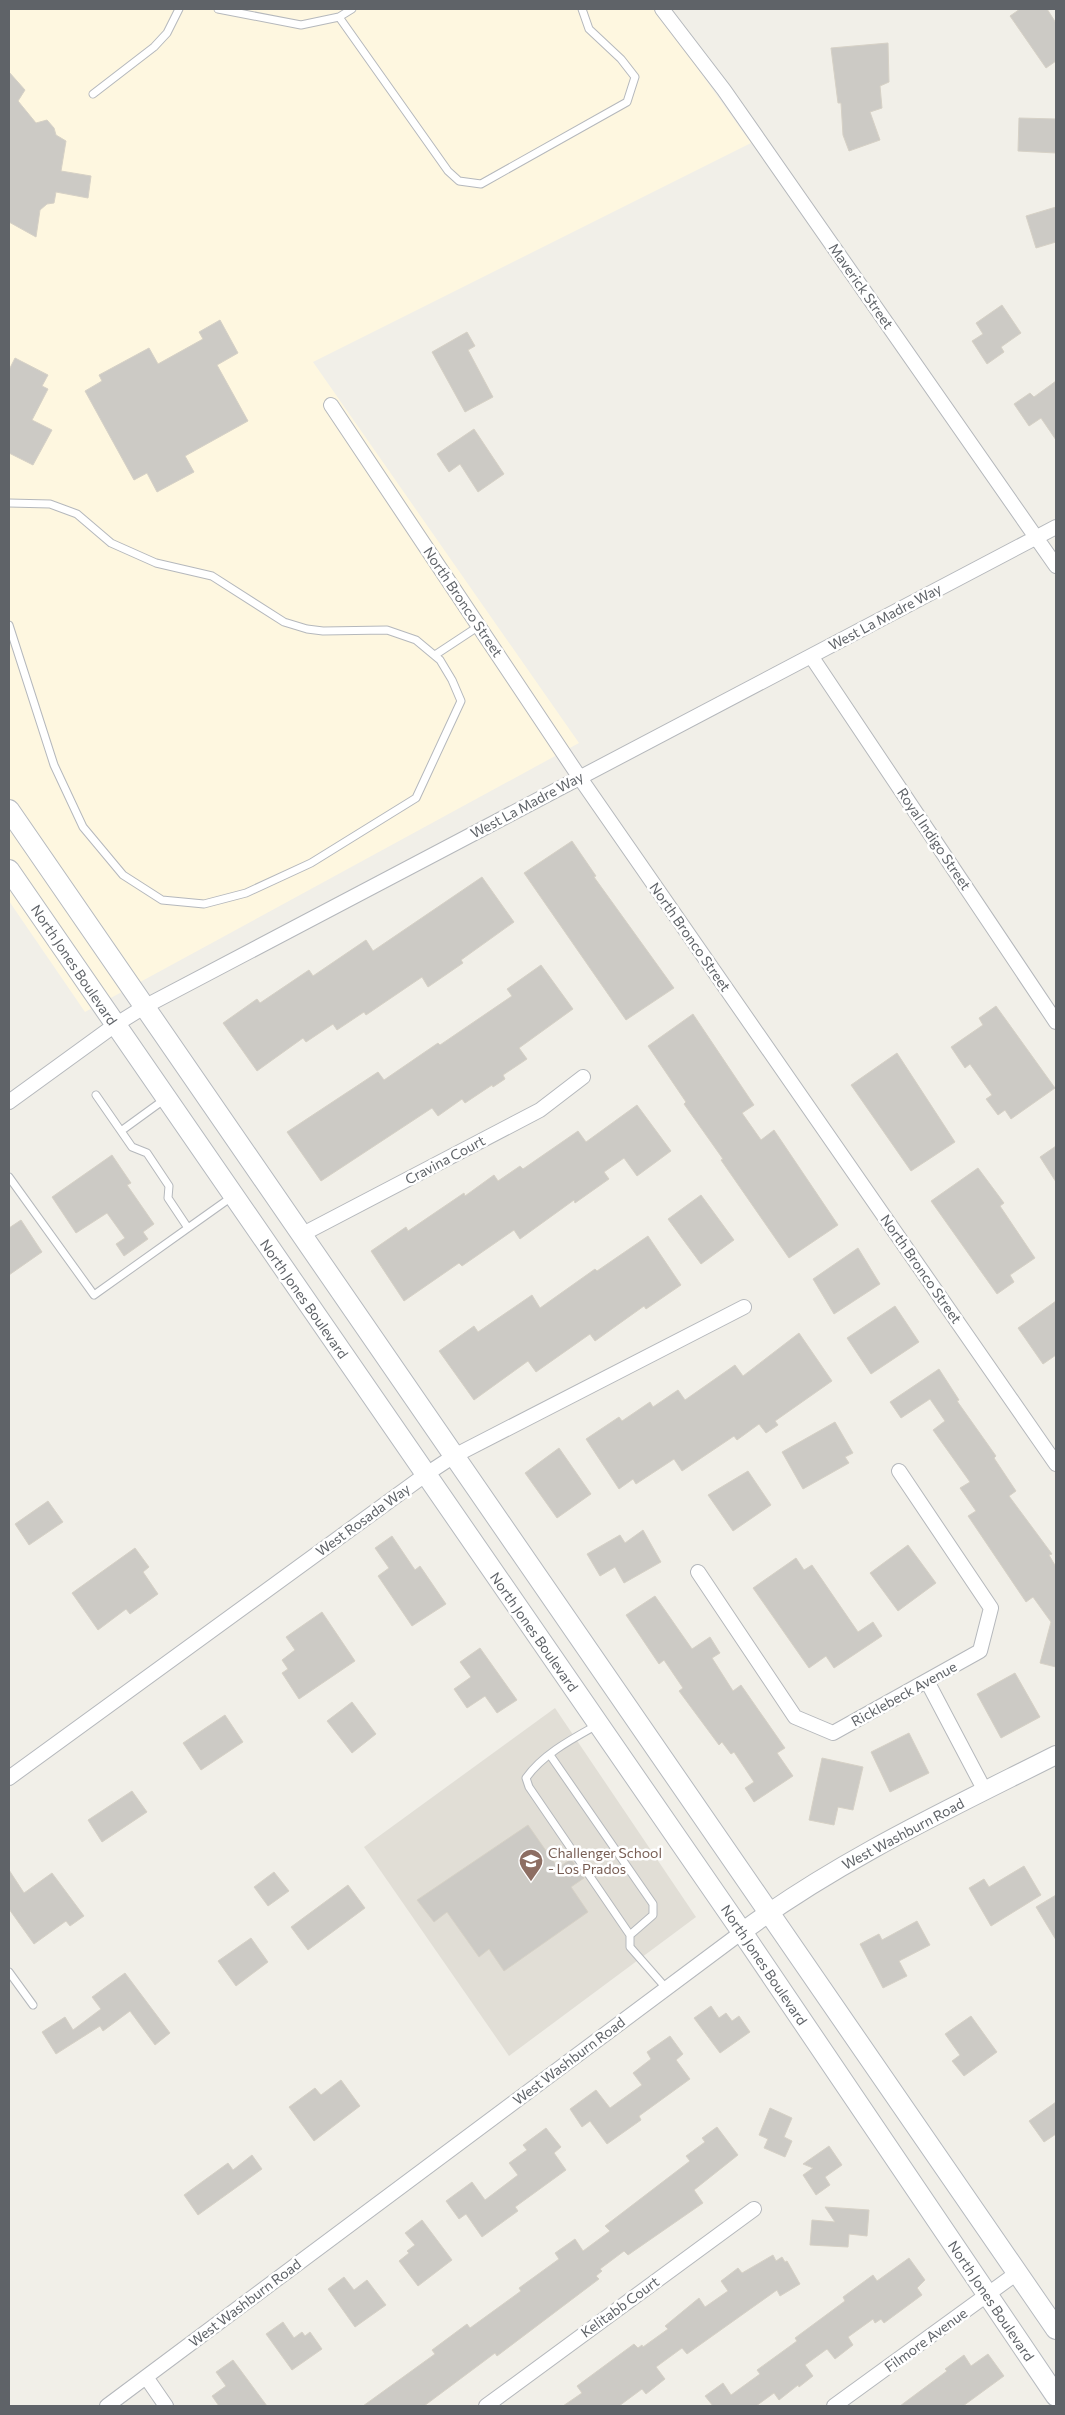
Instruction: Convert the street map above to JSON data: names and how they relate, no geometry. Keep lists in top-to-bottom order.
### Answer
{
  "streets": {
    "main road": ["North Jones Boulevard"],
    "street": [
      "Maverick Street",
      "North Bronco Street",
      "West La Madre Way",
      "Royal Indigo Street",
      "Cravina Court",
      "West Rosada Way",
      "Ricklebeck Avenue",
      "West Washburn Road",
      "Kelitabb Court",
      "Filmore Avenue"
    ]
  },
  "crossings": [
    ["Maverick Street", "West La Madre Way"],
    ["North Bronco Street", "West La Madre Way"],
    ["West La Madre Way", "Royal Indigo Street"],
    ["West La Madre Way", "North Jones Boulevard"],
    ["North Jones Boulevard", "West Rosada Way"],
    ["North Jones Boulevard", "West Washburn Road"],
    ["North Jones Boulevard", "Filmore Avenue"]
  ],
  "places": {
    "school or university": ["Challenger School - Los Prados"]
  }
}
